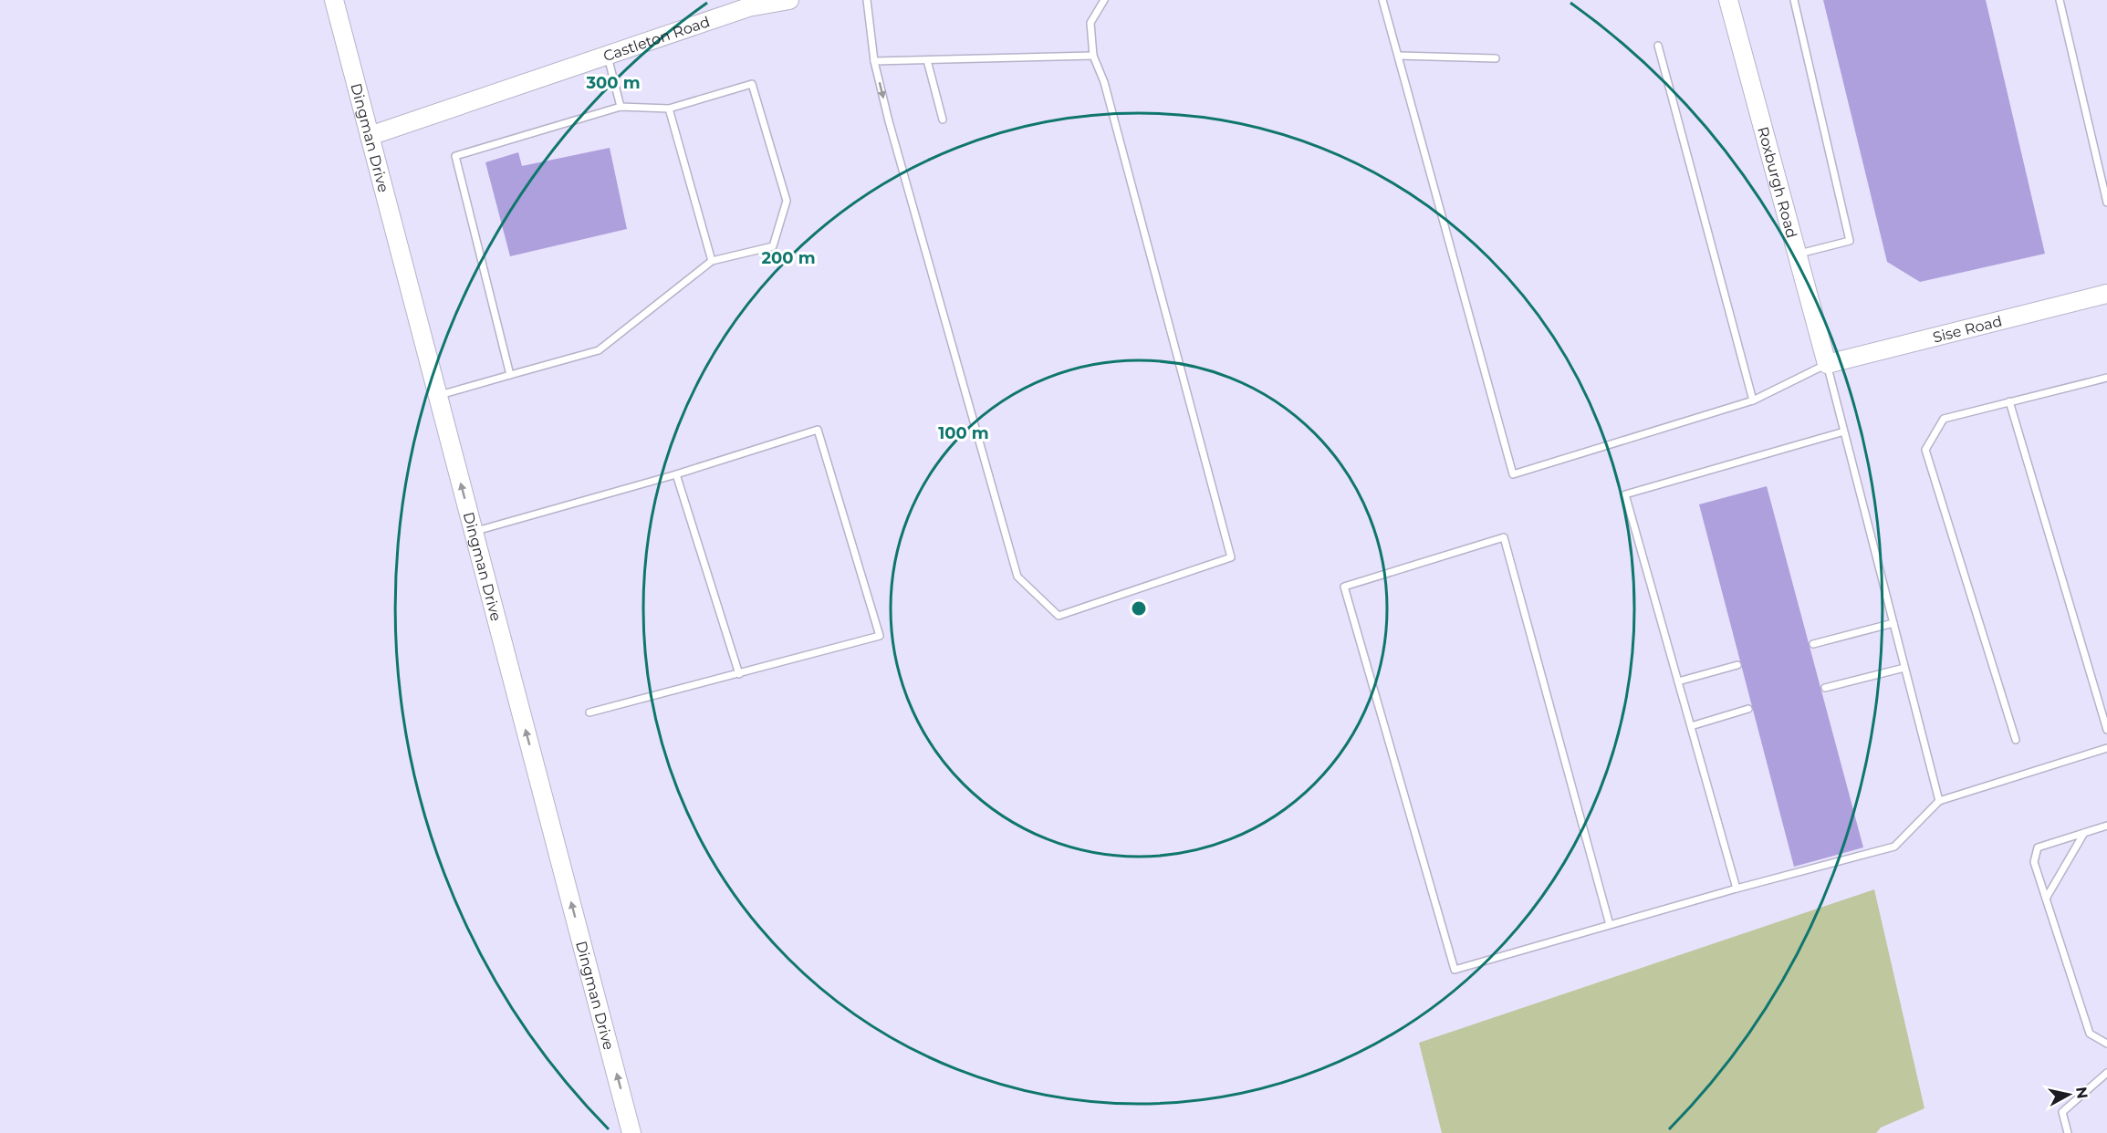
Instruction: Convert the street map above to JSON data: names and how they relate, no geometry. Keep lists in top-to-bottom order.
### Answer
{
  "streets": {
    "main road": [
      "Castleton Road",
      "Dingman Drive",
      "Roxburgh Road",
      "Sise Road"
    ]
  },
  "crossings": [
    ["Castleton Road", "Dingman Drive"],
    ["Roxburgh Road", "Sise Road"]
  ],
  "one_way": ["Dingman Drive"],
  "north": "right",
  "rings": ["300 m", "200 m", "100 m"]
}
